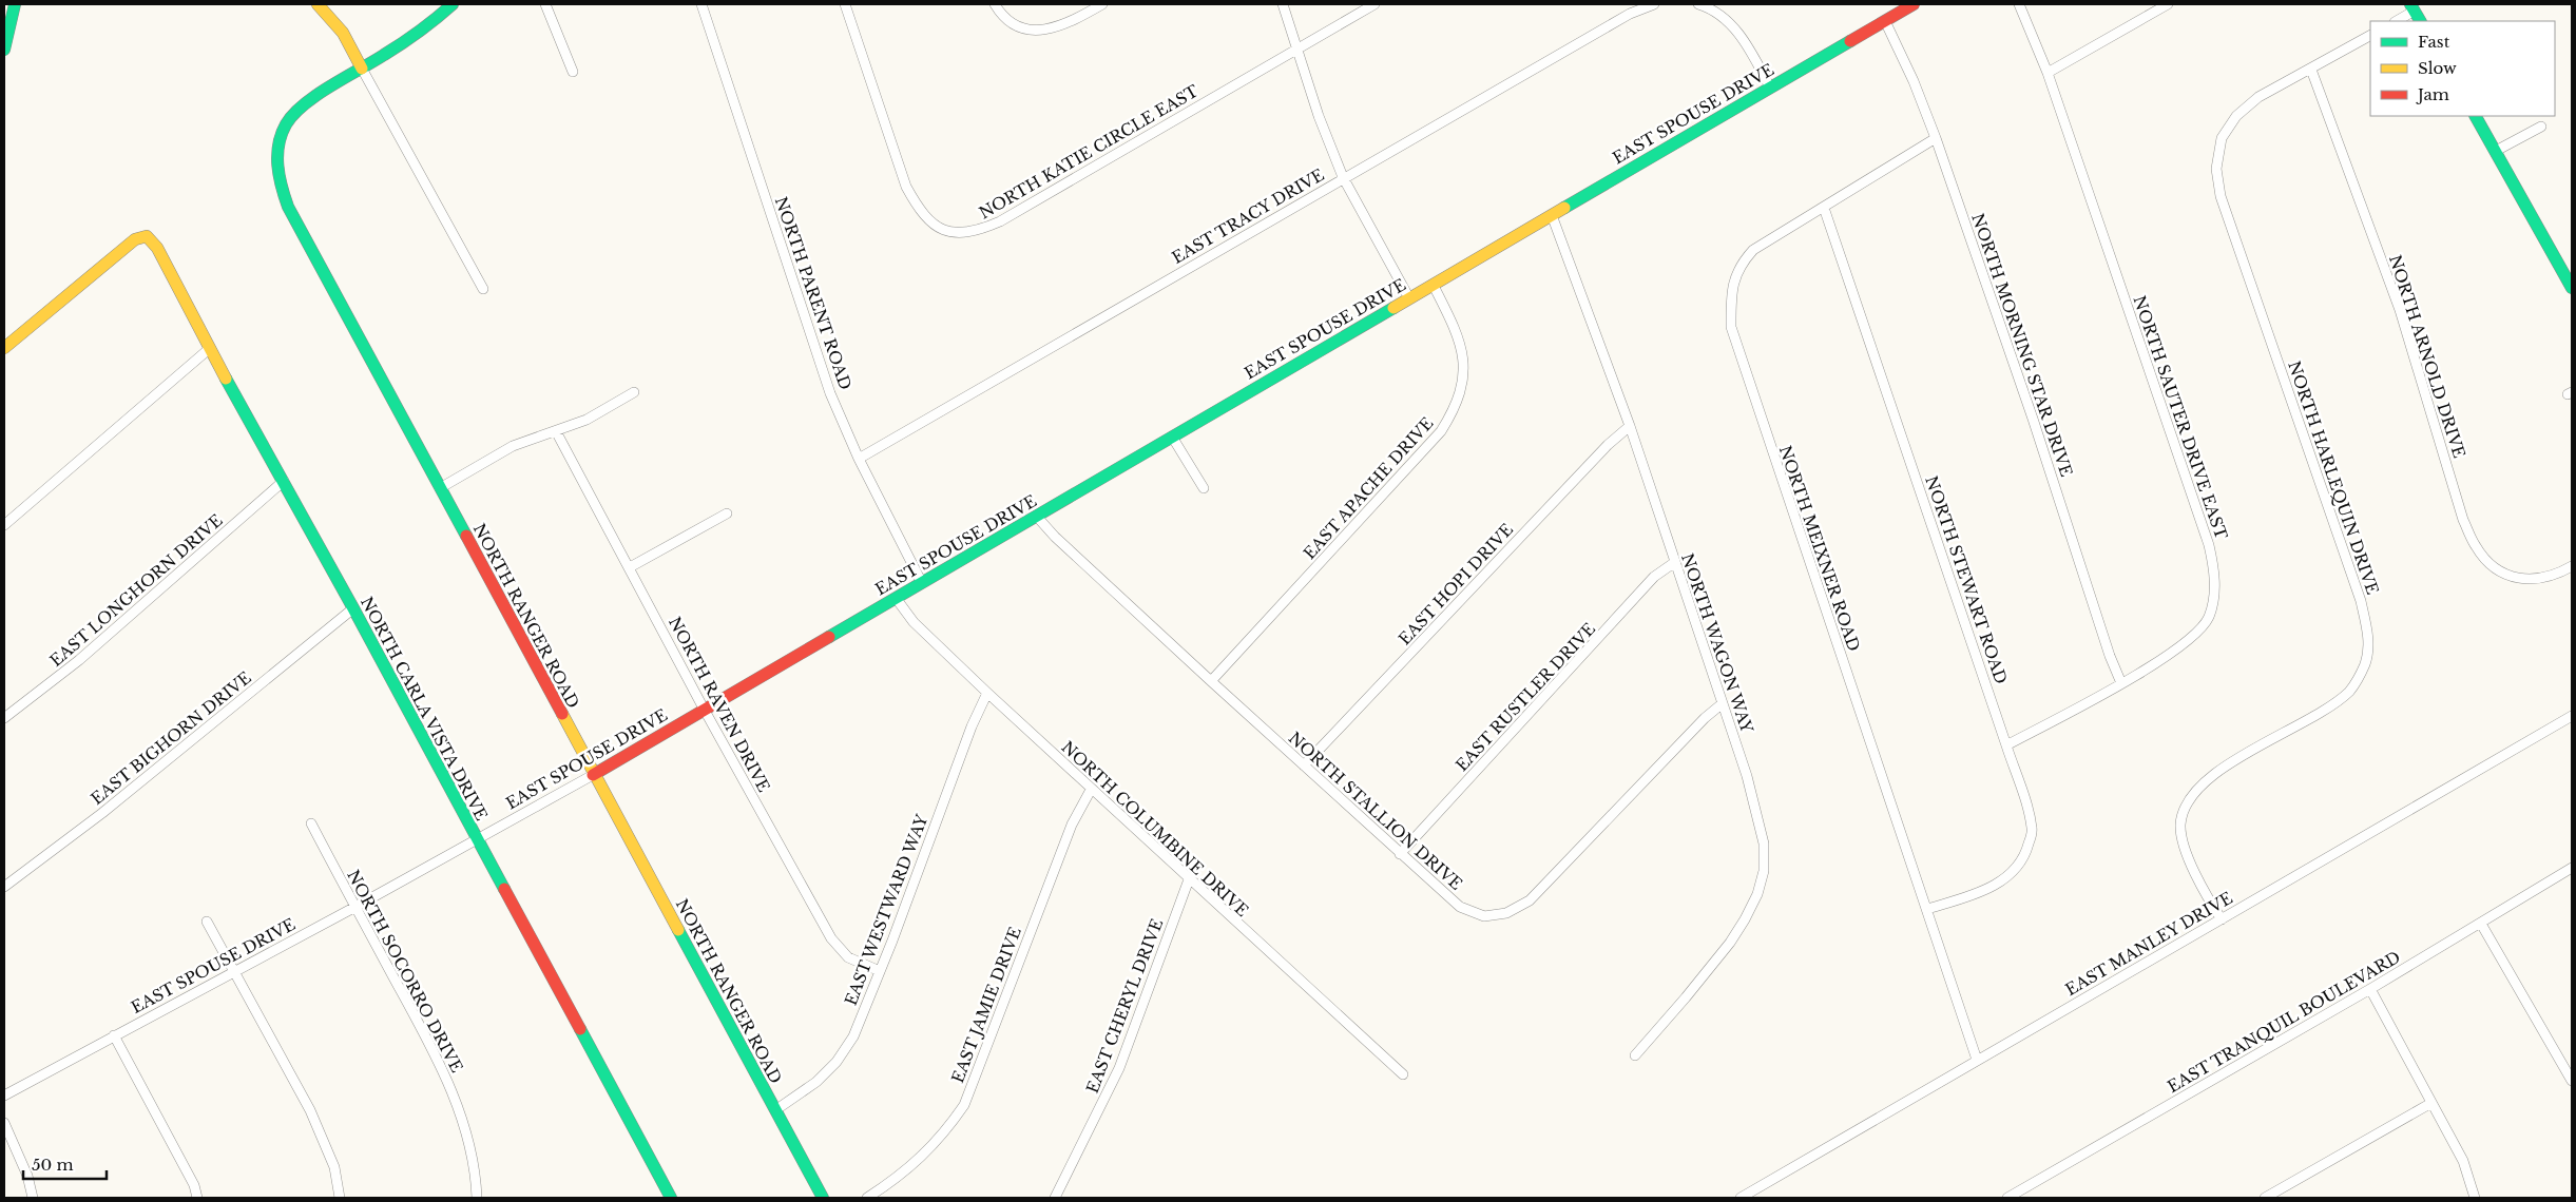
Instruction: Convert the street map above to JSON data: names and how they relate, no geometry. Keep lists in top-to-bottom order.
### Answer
{
  "streets": {
    "street": [
      "EAST SPOUSE DRIVE",
      "NORTH KATIE CIRCLE EAST",
      "EAST TRACY DRIVE",
      "NORTH PARENT ROAD",
      "NORTH MORNING STAR DRIVE",
      "NORTH ARNOLD DRIVE",
      "NORTH SAUTER DRIVE EAST",
      "NORTH HARLEQUIN DRIVE",
      "EAST APACHE DRIVE",
      "NORTH MEIXNER ROAD",
      "NORTH STEWART ROAD",
      "EAST HOPI DRIVE",
      "EAST LONGHORN DRIVE",
      "NORTH RANGER ROAD",
      "NORTH WAGON WAY",
      "EAST RUSTLER DRIVE",
      "NORTH RAVEN DRIVE",
      "NORTH CARLA VISTA DRIVE",
      "EAST BIGHORN DRIVE",
      "NORTH STALLION DRIVE",
      "NORTH COLUMBINE DRIVE",
      "EAST WESTWARD WAY",
      "EAST MANLEY DRIVE",
      "NORTH SOCORRO DRIVE",
      "EAST JAMIE DRIVE",
      "EAST CHERYL DRIVE",
      "EAST TRANQUIL BOULEVARD"
    ]
  },
  "crossings": [
    ["EAST SPOUSE DRIVE", "NORTH PARENT ROAD"],
    ["EAST SPOUSE DRIVE", "NORTH MORNING STAR DRIVE"],
    ["EAST SPOUSE DRIVE", "EAST APACHE DRIVE"],
    ["EAST SPOUSE DRIVE", "NORTH RANGER ROAD"],
    ["EAST SPOUSE DRIVE", "NORTH WAGON WAY"],
    ["EAST SPOUSE DRIVE", "NORTH RAVEN DRIVE"],
    ["EAST SPOUSE DRIVE", "NORTH CARLA VISTA DRIVE"],
    ["EAST SPOUSE DRIVE", "NORTH STALLION DRIVE"],
    ["EAST SPOUSE DRIVE", "NORTH COLUMBINE DRIVE"],
    ["EAST SPOUSE DRIVE", "NORTH SOCORRO DRIVE"],
    ["EAST TRACY DRIVE", "NORTH PARENT ROAD"],
    ["NORTH MORNING STAR DRIVE", "NORTH SAUTER DRIVE EAST"],
    ["NORTH MORNING STAR DRIVE", "NORTH MEIXNER ROAD"],
    ["NORTH ARNOLD DRIVE", "NORTH HARLEQUIN DRIVE"],
    ["NORTH SAUTER DRIVE EAST", "NORTH STEWART ROAD"],
    ["NORTH HARLEQUIN DRIVE", "EAST MANLEY DRIVE"],
    ["EAST APACHE DRIVE", "NORTH STALLION DRIVE"],
    ["NORTH MEIXNER ROAD", "NORTH STEWART ROAD"],
    ["NORTH MEIXNER ROAD", "EAST MANLEY DRIVE"],
    ["EAST HOPI DRIVE", "NORTH WAGON WAY"],
    ["EAST HOPI DRIVE", "NORTH STALLION DRIVE"],
    ["EAST LONGHORN DRIVE", "NORTH CARLA VISTA DRIVE"],
    ["NORTH RANGER ROAD", "EAST WESTWARD WAY"],
    ["NORTH WAGON WAY", "EAST RUSTLER DRIVE"],
    ["NORTH WAGON WAY", "NORTH STALLION DRIVE"],
    ["EAST RUSTLER DRIVE", "NORTH STALLION DRIVE"],
    ["NORTH RAVEN DRIVE", "EAST WESTWARD WAY"],
    ["NORTH CARLA VISTA DRIVE", "EAST BIGHORN DRIVE"],
    ["NORTH COLUMBINE DRIVE", "EAST WESTWARD WAY"],
    ["NORTH COLUMBINE DRIVE", "EAST JAMIE DRIVE"],
    ["NORTH COLUMBINE DRIVE", "EAST CHERYL DRIVE"]
  ],
  "legend": ["Fast", "Slow", "Jam"],
  "scale_bar": "50 m"
}
